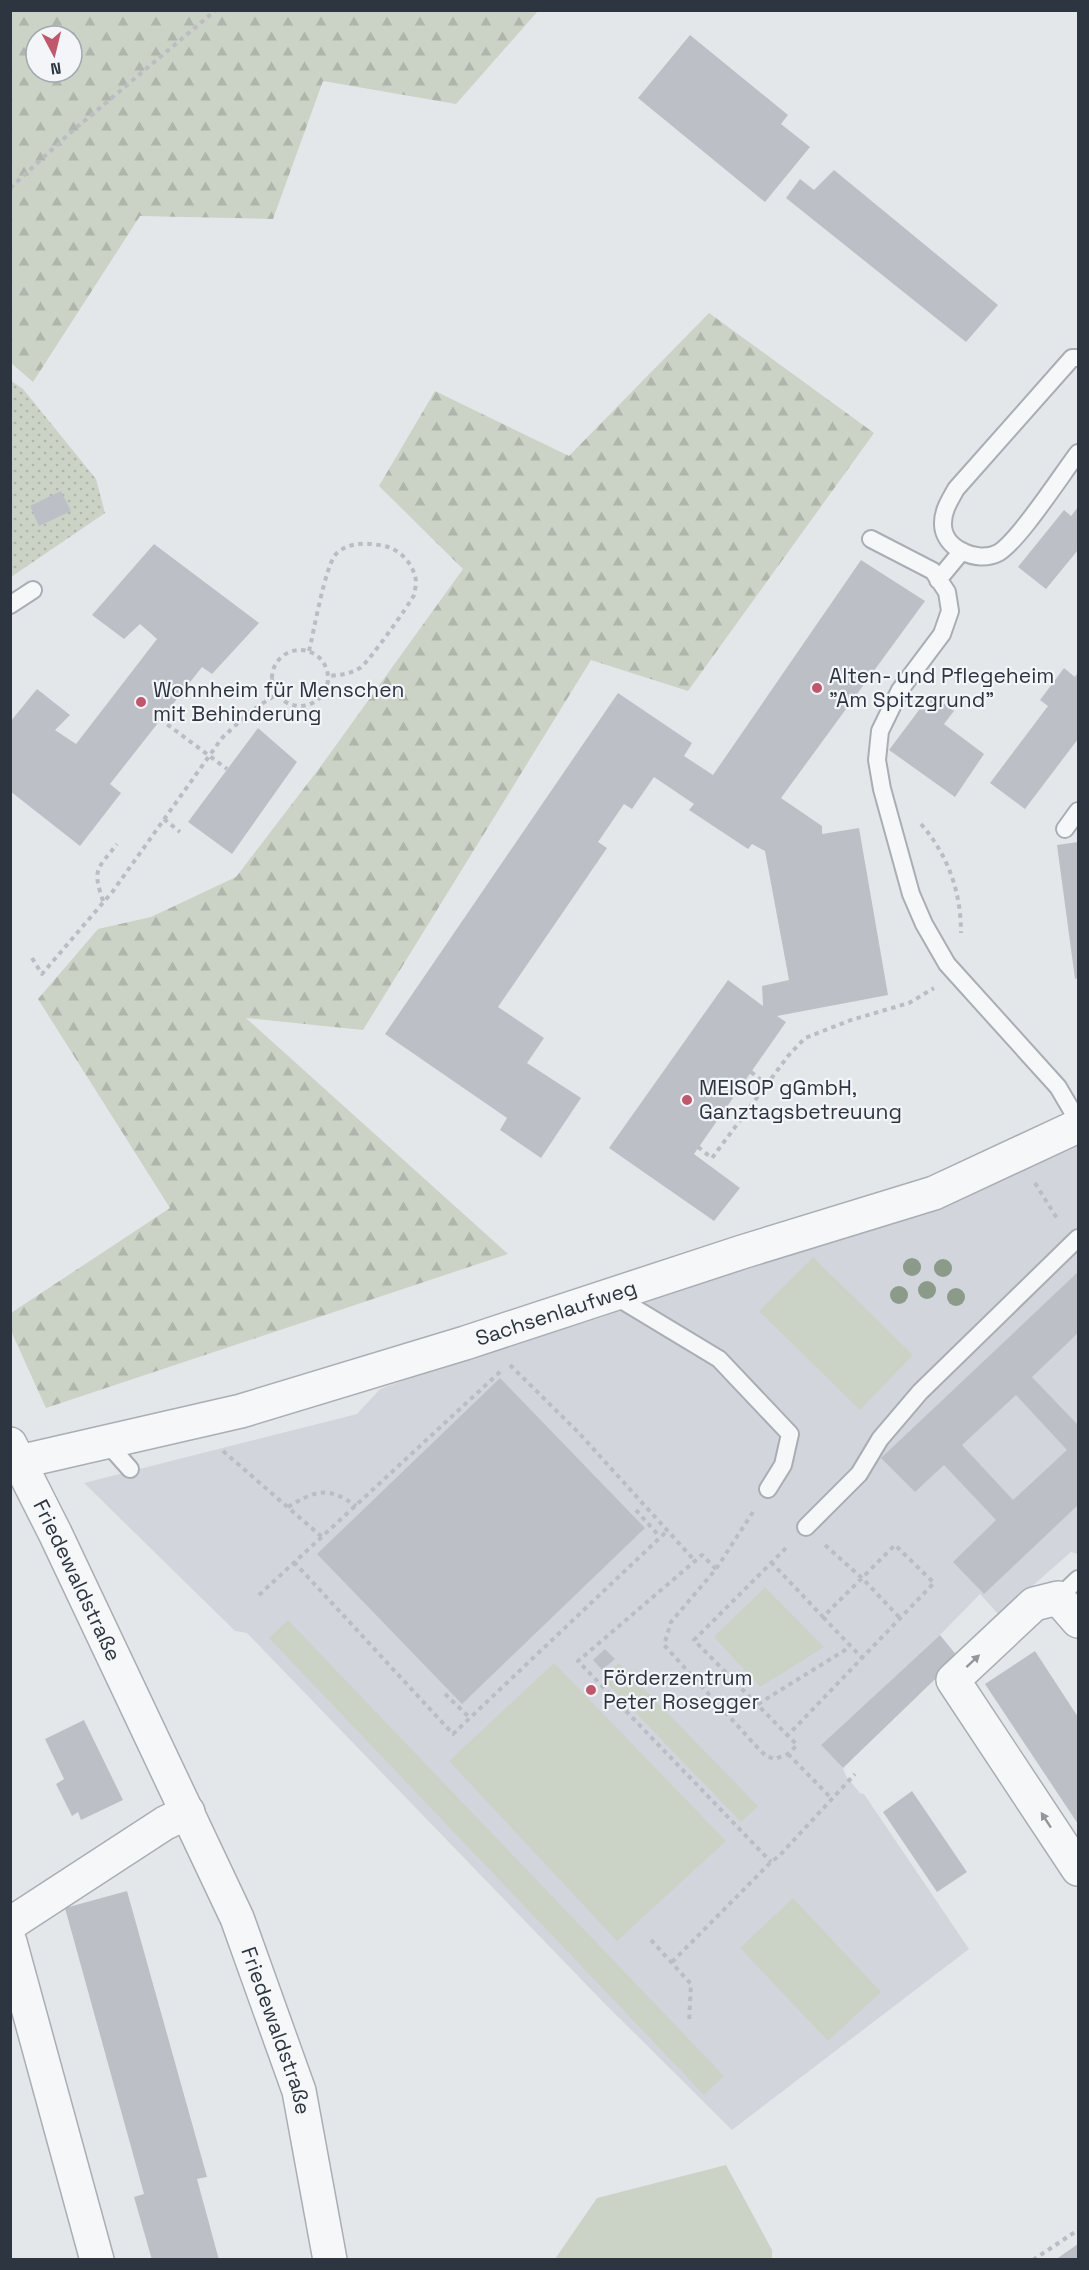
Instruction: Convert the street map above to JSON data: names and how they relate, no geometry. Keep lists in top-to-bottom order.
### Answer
{
  "streets": {
    "street": ["Sachsenlaufweg", "Friedewaldstraße"]
  },
  "crossings": [
    ["Sachsenlaufweg", "Friedewaldstraße"]
  ],
  "places": [
    "Alten- und Pflegeheim \"Am Spitzgrund\"",
    "Wohnheim für Menschen mit Behinderung",
    "MEISOP gGmbH, Ganztagsbetreuung",
    "Förderzentrum Peter Rosegger"
  ],
  "north": "bottom"
}
